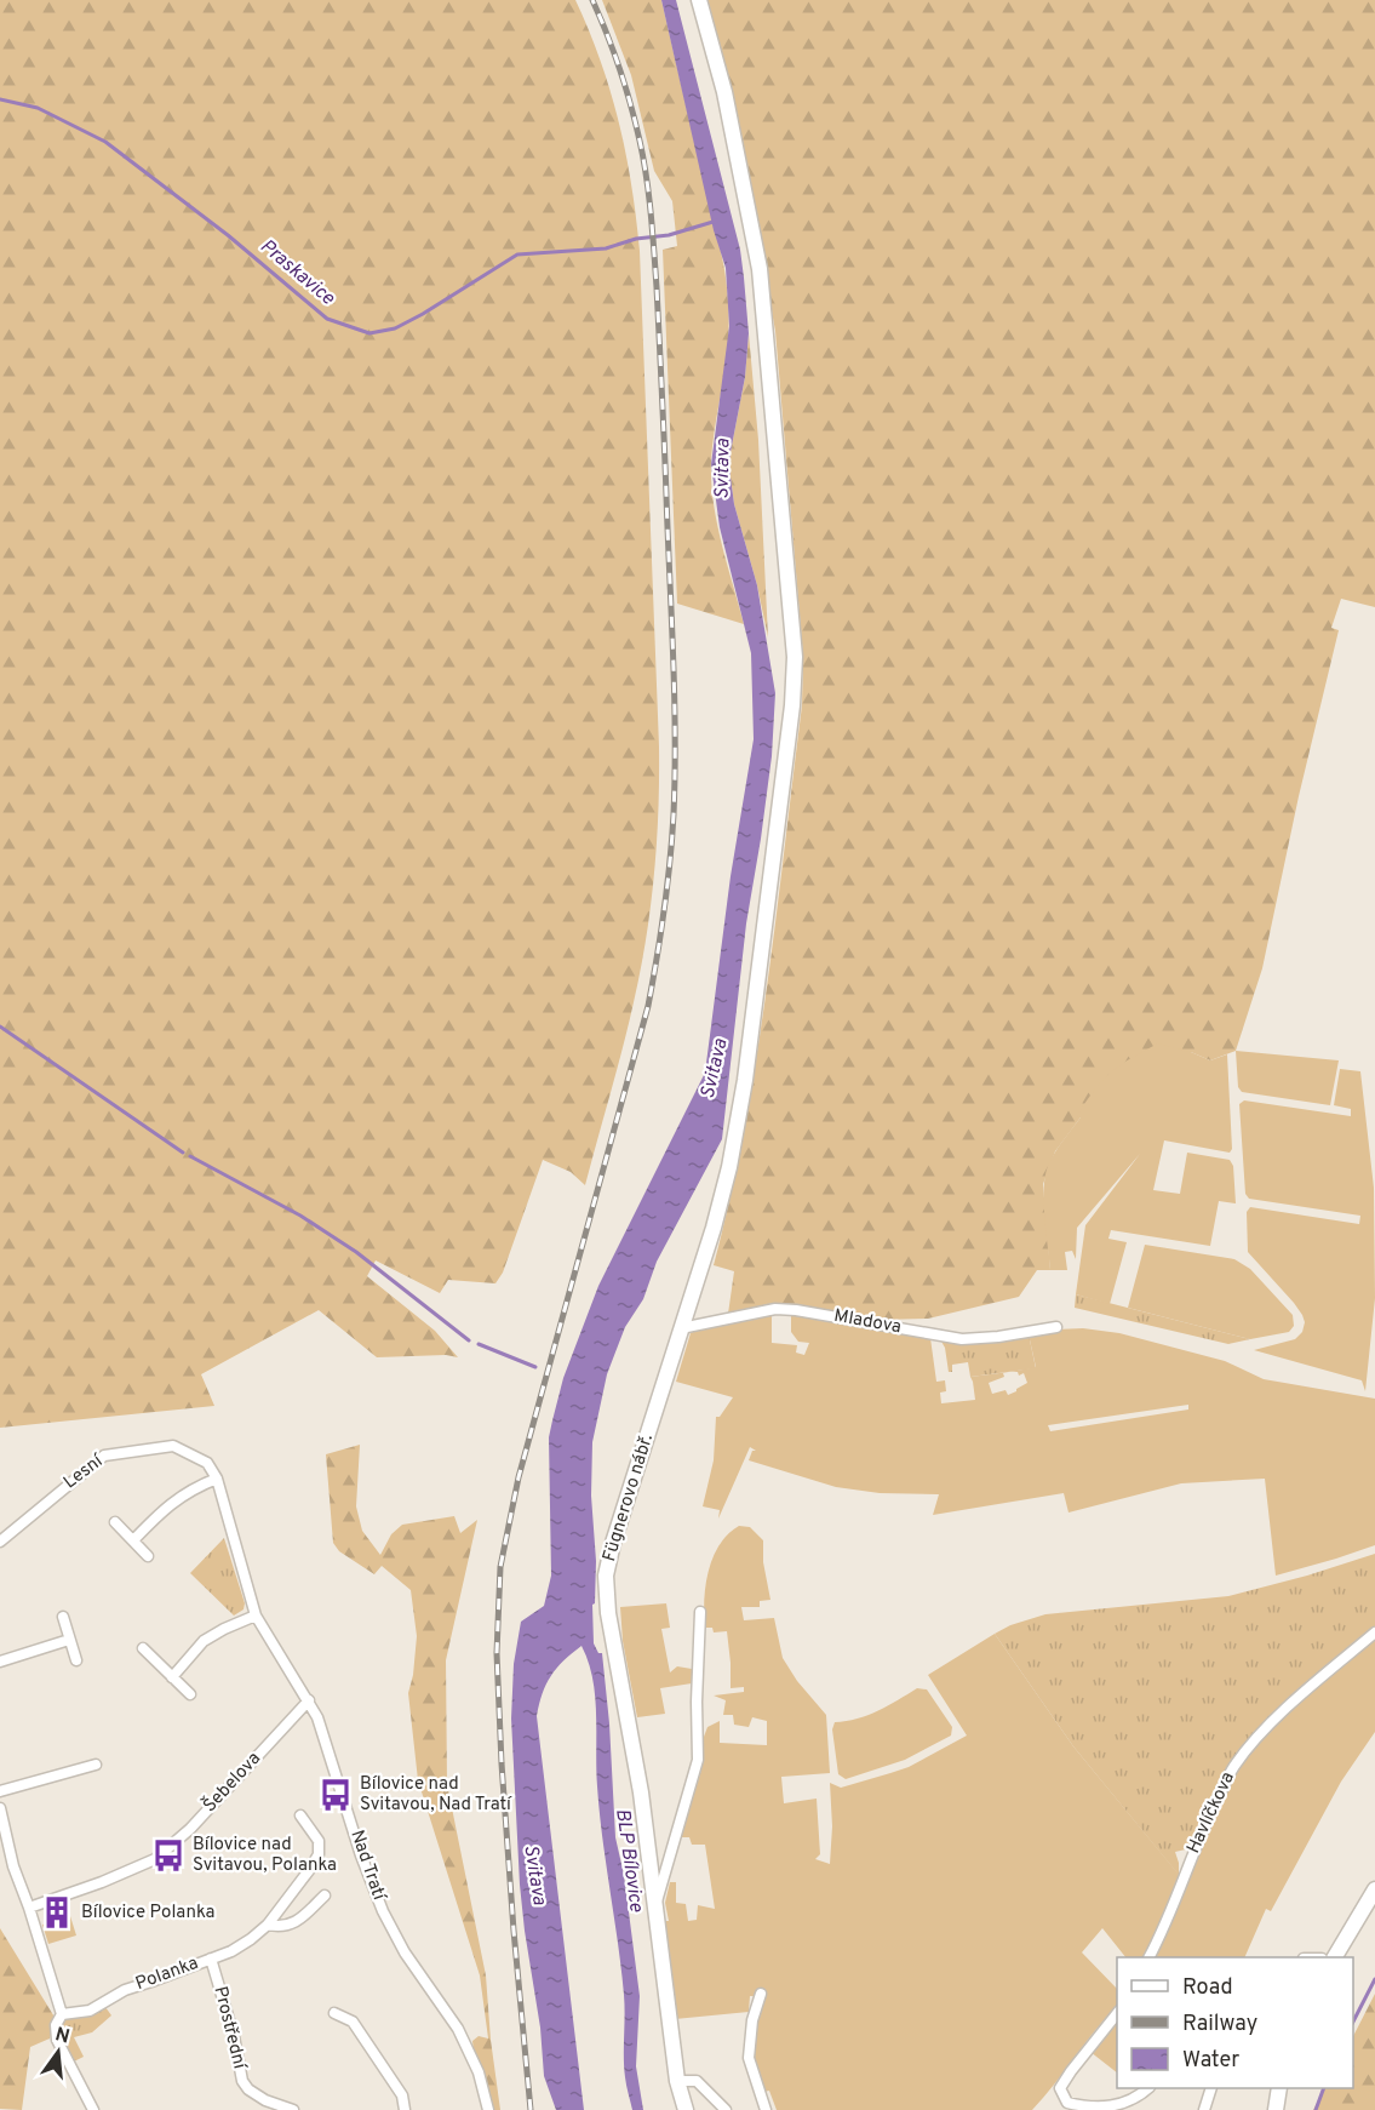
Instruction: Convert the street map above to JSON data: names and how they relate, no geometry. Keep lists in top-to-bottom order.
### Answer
{
  "streets": {
    "street": [
      "Mladova",
      "Lesní",
      "Fügnerovo nábř.",
      "Šebelova",
      "Havlíčkova",
      "Nad Tratí",
      "Polanka",
      "Prostřední"
    ]
  },
  "crossings": [
    ["Mladova", "Fügnerovo nábř."],
    ["Lesní", "Nad Tratí"],
    ["Šebelova", "Nad Tratí"],
    ["Polanka", "Prostřední"]
  ],
  "water": ["Praskavice", "Svitava", "BLP Bílovice"],
  "places": {
    "bus stop": ["Bílovice nad Svitavou, Nad Tratí", "Bílovice nad Svitavou, Polanka"],
    "building": ["Bílovice Polanka"]
  },
  "legend": ["Road", "Railway", "Water"],
  "north": "top"
}
